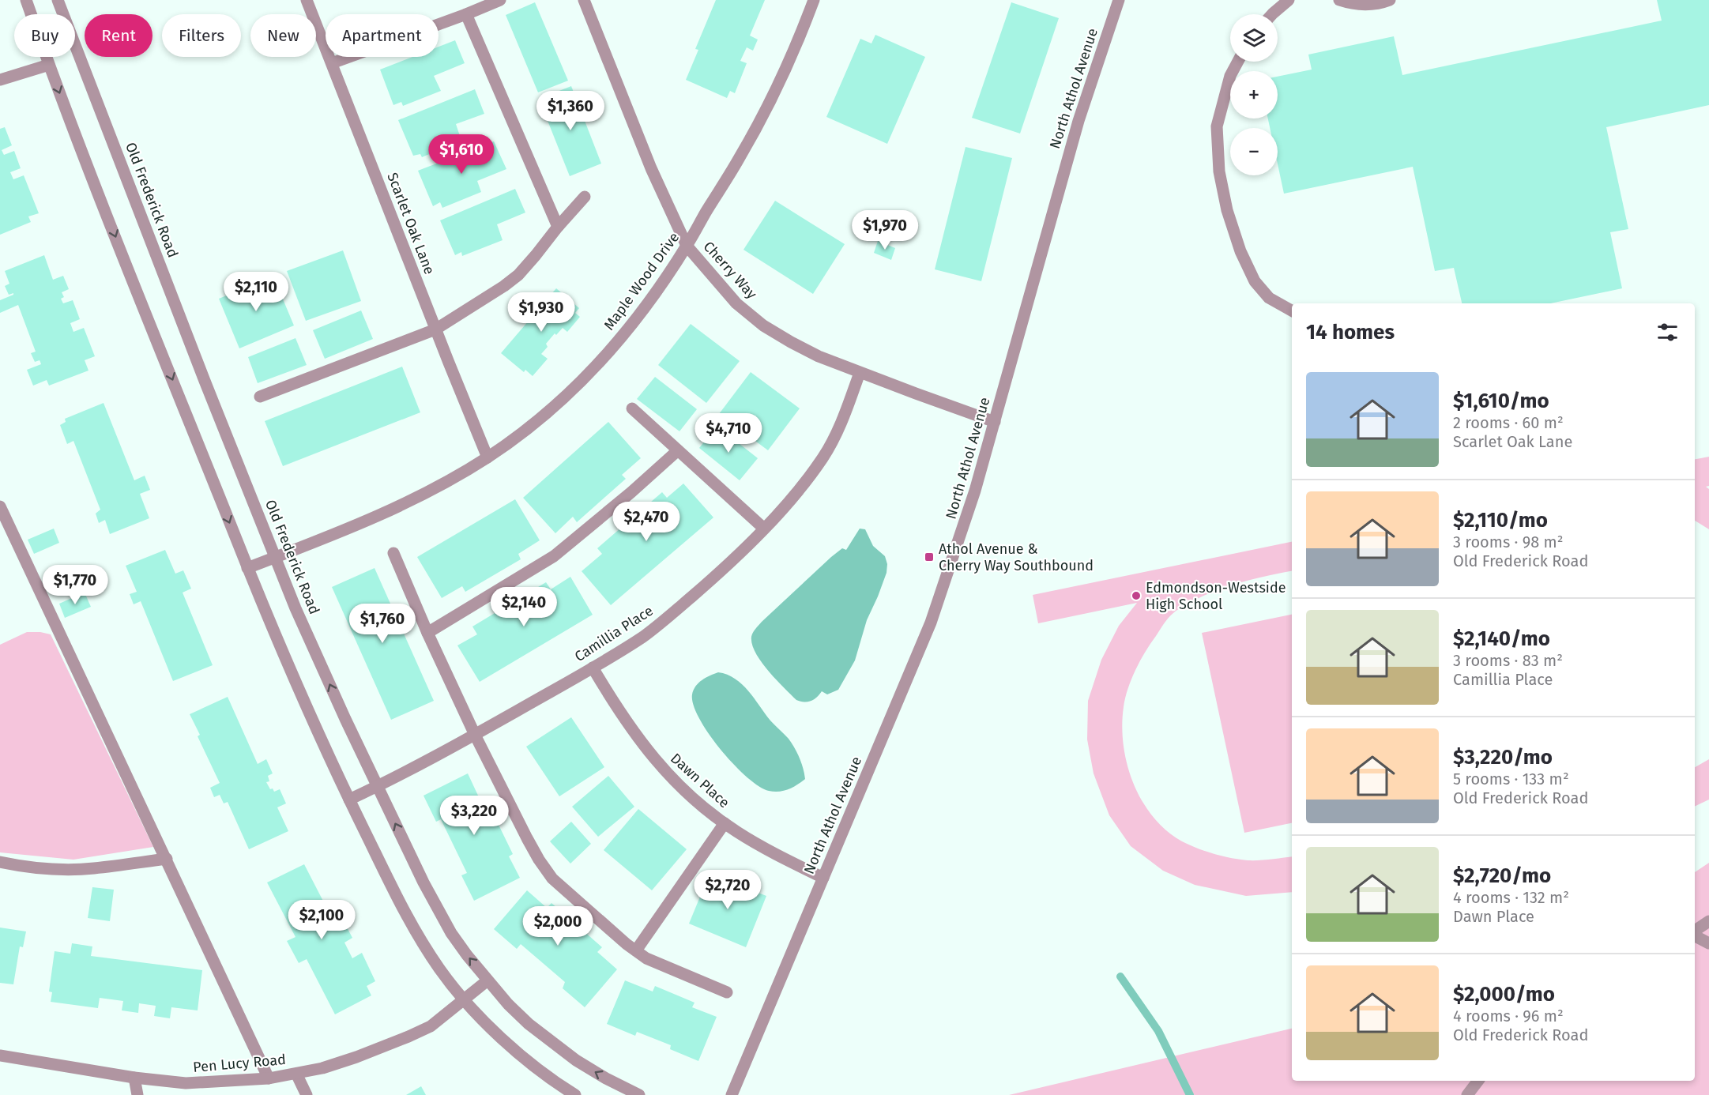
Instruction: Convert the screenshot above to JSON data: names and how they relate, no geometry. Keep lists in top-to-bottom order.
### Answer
{
  "streets": {
    "street": [
      "North Athol Avenue",
      "Old Frederick Road",
      "Scarlet Oak Lane",
      "Cherry Way",
      "Maple Wood Drive",
      "Camillia Place",
      "Dawn Place",
      "Pen Lucy Road"
    ]
  },
  "crossings": [
    ["North Athol Avenue", "Cherry Way"],
    ["North Athol Avenue", "Dawn Place"],
    ["Old Frederick Road", "Maple Wood Drive"],
    ["Old Frederick Road", "Camillia Place"],
    ["Old Frederick Road", "Pen Lucy Road"],
    ["Scarlet Oak Lane", "Maple Wood Drive"],
    ["Cherry Way", "Maple Wood Drive"],
    ["Cherry Way", "Camillia Place"],
    ["Camillia Place", "Dawn Place"]
  ],
  "places": {
    "transit": ["Athol Avenue & Cherry Way Southbound"],
    "other": ["Edmondson-Westside High School"]
  },
  "page": {
    "map_buttons": ["+", "−"],
    "chip": [
      "Buy",
      "Rent",
      "Filters",
      "New",
      "Apartment"
    ],
    "price": [
      "$1,360",
      "$1,610",
      "$1,970",
      "$2,110",
      "$1,930",
      "$4,710",
      "$2,470",
      "$1,770",
      "$2,140",
      "$1,760",
      "$3,220",
      "$2,720",
      "$2,100",
      "$2,000"
    ],
    "heading": "14 homes",
    "list": [
      {
        "name": "$1,610/mo",
        "note": "2 rooms · 60 m² · Scarlet Oak Lane"
      },
      {
        "name": "$2,110/mo",
        "note": "3 rooms · 98 m² · Old Frederick Road"
      },
      {
        "name": "$2,140/mo",
        "note": "3 rooms · 83 m² · Camillia Place"
      },
      {
        "name": "$3,220/mo",
        "note": "5 rooms · 133 m² · Old Frederick Road"
      },
      {
        "name": "$2,720/mo",
        "note": "4 rooms · 132 m² · Dawn Place"
      },
      {
        "name": "$2,000/mo",
        "note": "4 rooms · 96 m² · Old Frederick Road"
      }
    ]
  }
}
